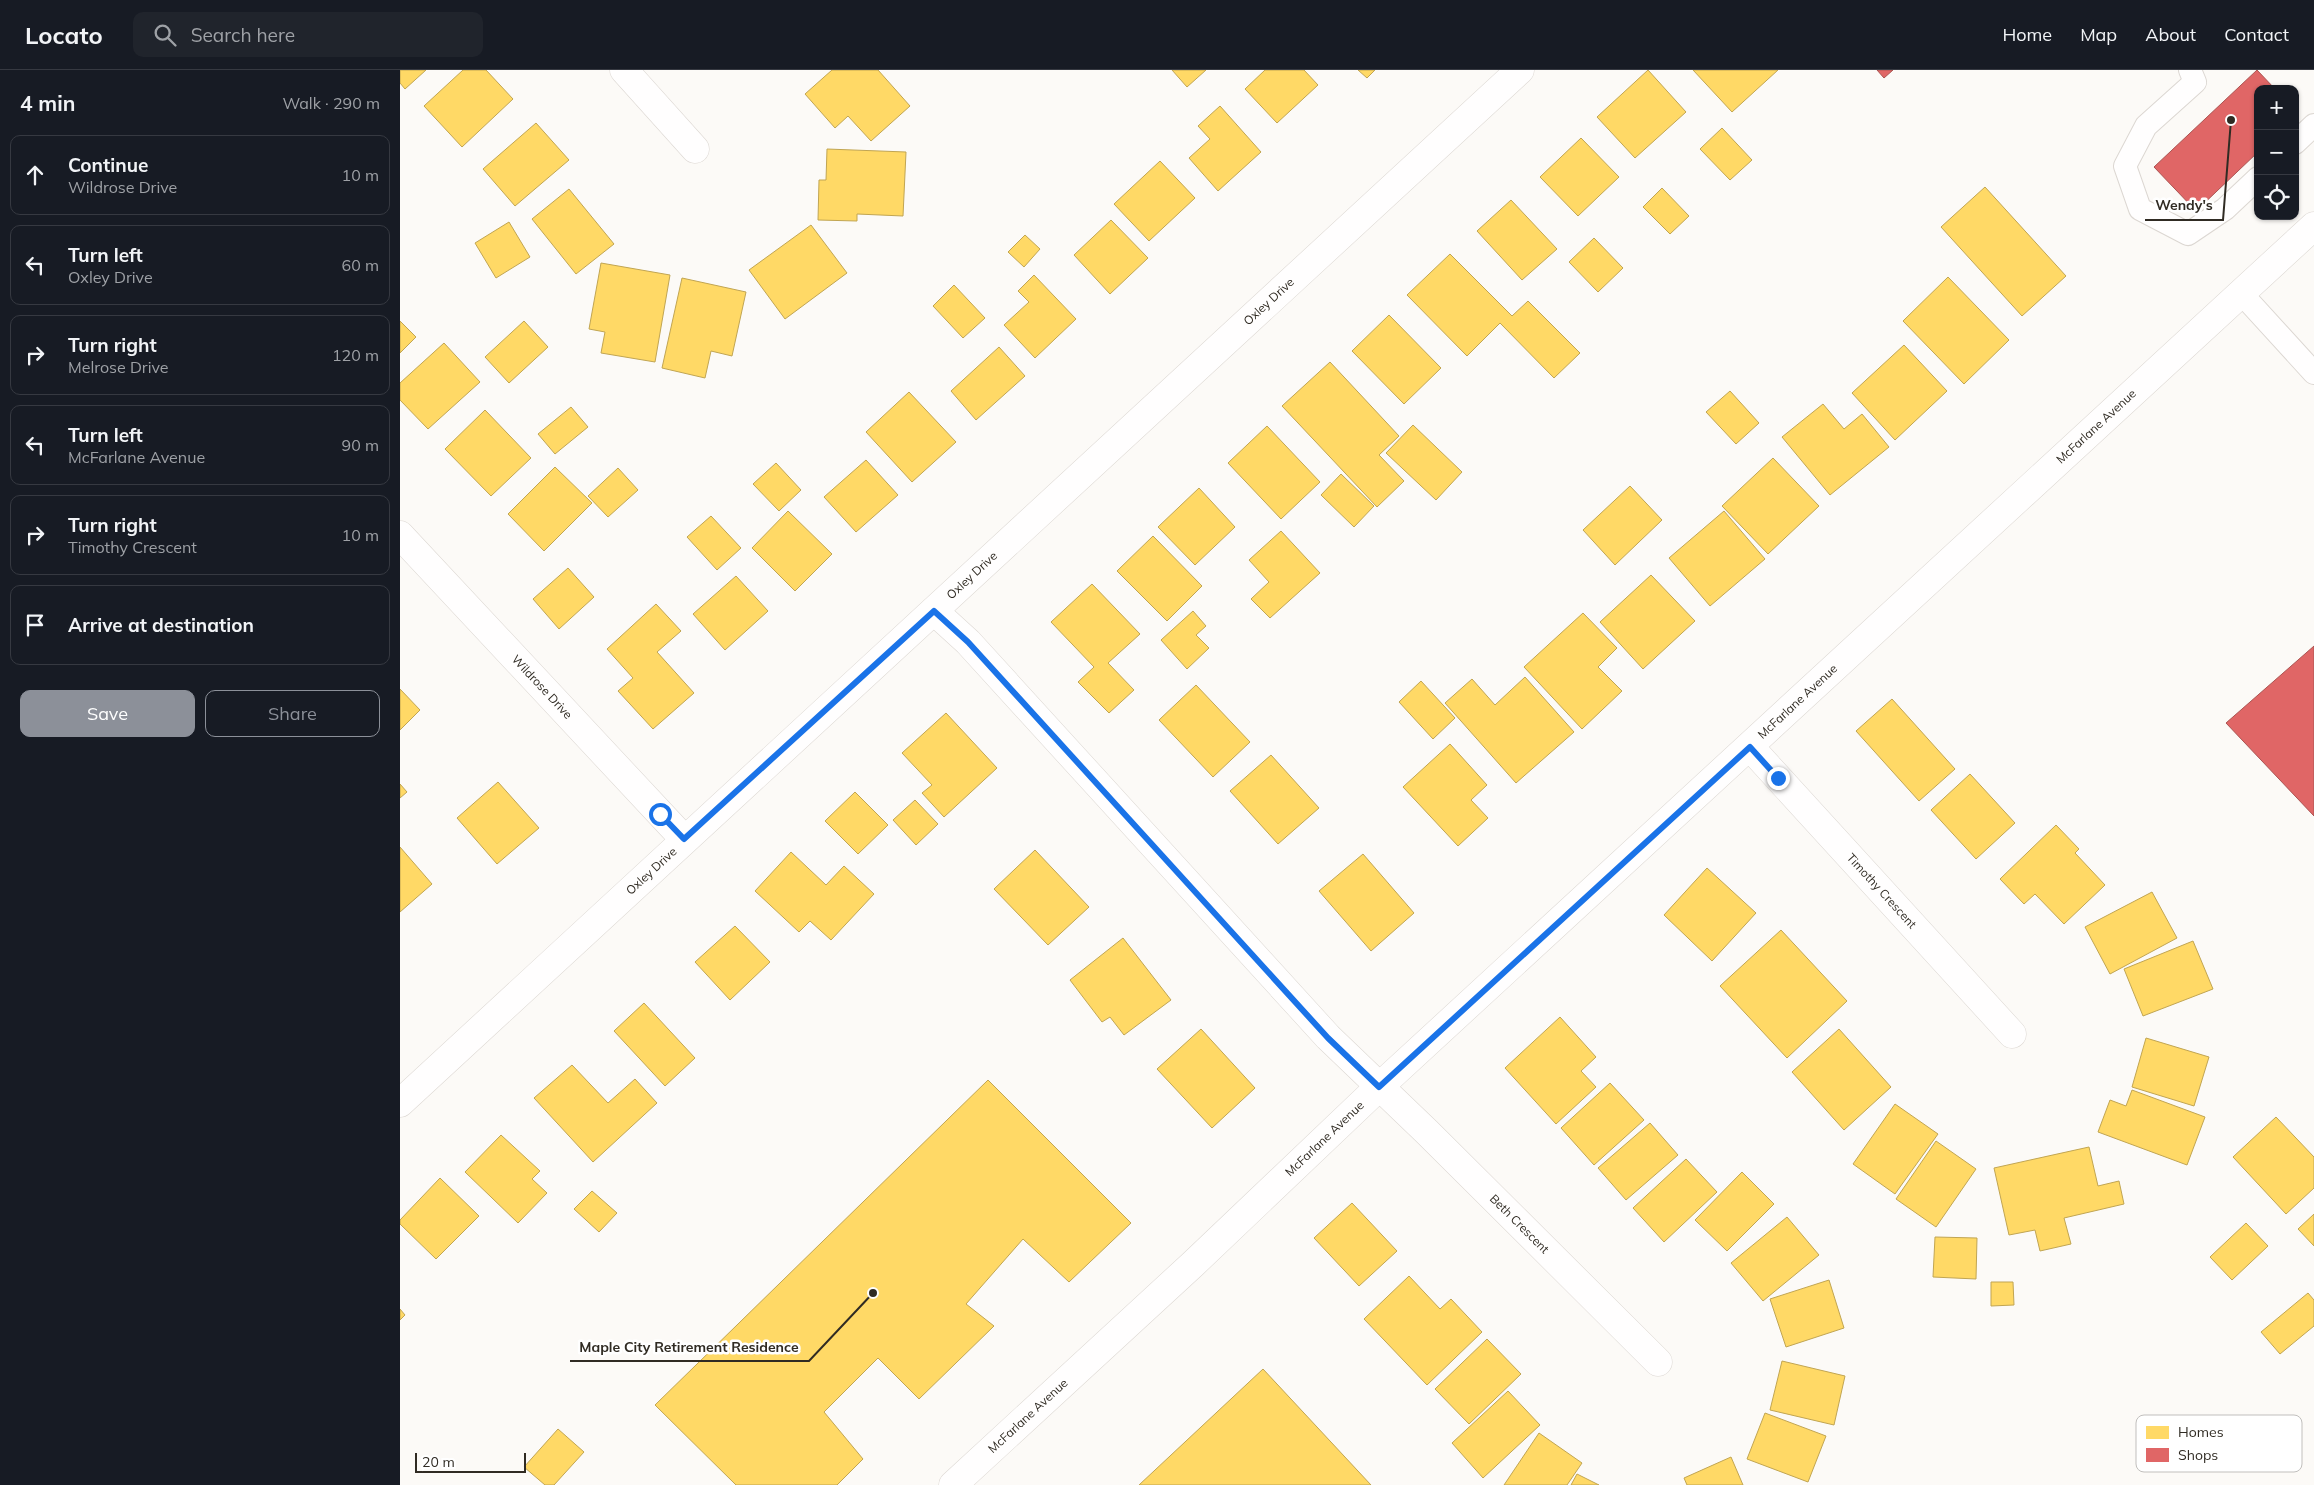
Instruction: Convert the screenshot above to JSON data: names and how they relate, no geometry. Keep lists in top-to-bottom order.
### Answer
{
  "streets": {
    "street": [
      "Oxley Drive",
      "McFarlane Avenue",
      "Wildrose Drive",
      "Timothy Crescent",
      "Beth Crescent"
    ]
  },
  "crossings": [
    ["Oxley Drive", "Wildrose Drive"],
    ["Oxley Drive", "Beth Crescent"],
    ["McFarlane Avenue", "Timothy Crescent"],
    ["McFarlane Avenue", "Beth Crescent"]
  ],
  "places": ["Wendy's", "Maple City Retirement Residence"],
  "legend": ["Homes", "Shops"],
  "scale_bar": "20 m",
  "page": {
    "header": "Locato",
    "search": "Search here",
    "nav": [
      "Home",
      "Map",
      "About",
      "Contact"
    ],
    "heading": ["4 min", "Walk · 290 m"],
    "map_buttons": ["+", "−"],
    "list": [
      ["Continue", "Wildrose Drive", "10 m"],
      ["Turn left", "Oxley Drive", "60 m"],
      ["Turn right", "Melrose Drive", "120 m"],
      ["Turn left", "McFarlane Avenue", "90 m"],
      ["Turn right", "Timothy Crescent", "10 m"],
      "Arrive at destination"
    ],
    "buttons": ["Save", "Share"],
    "scale": "20 m"
  }
}
